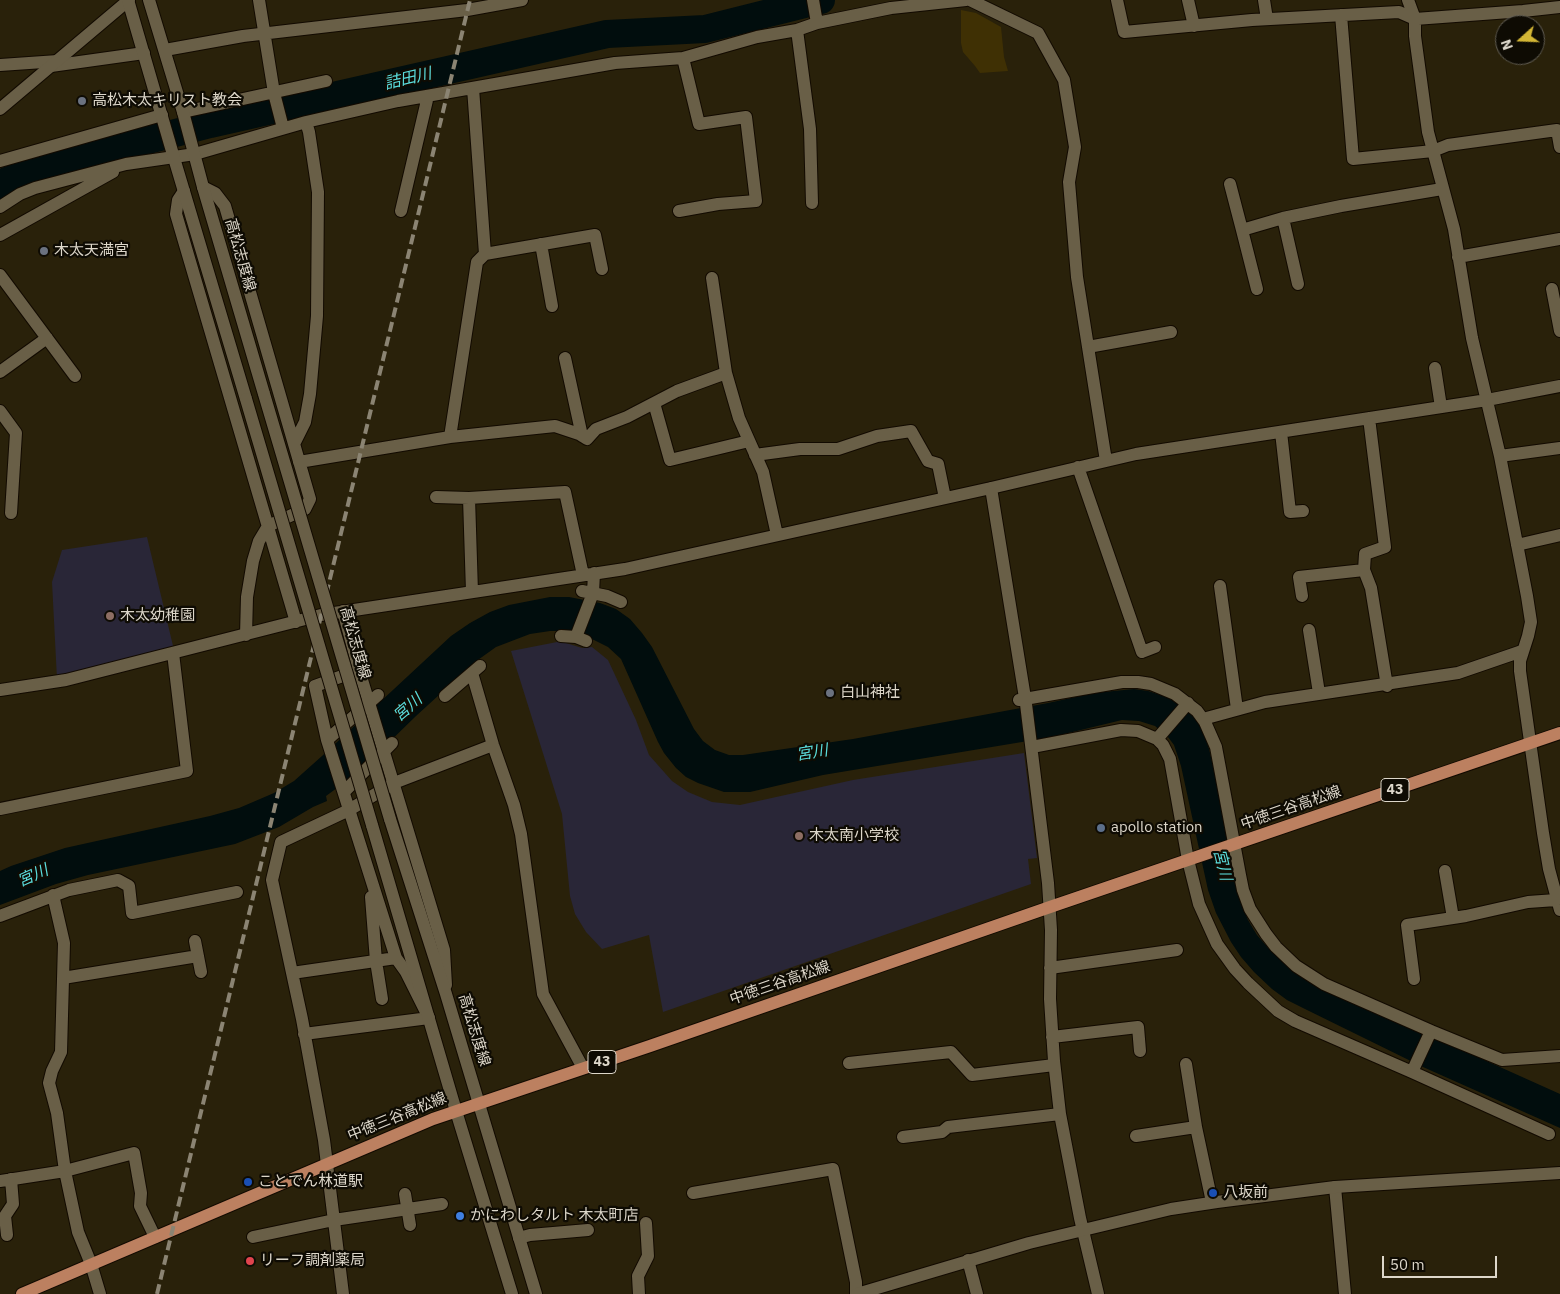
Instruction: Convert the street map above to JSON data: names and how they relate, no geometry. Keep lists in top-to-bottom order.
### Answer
{
  "streets": {
    "main road": ["43", "中徳三谷高松線"],
    "street": ["高松志度線"]
  },
  "crossings": [
    ["高松志度線", "中徳三谷高松線"]
  ],
  "water": ["詰田川", "宮川"],
  "places": [
    "高松木太キリスト教会",
    "木太天満宮",
    "木太幼稚園",
    "白山神社",
    "apollo station",
    "木太南小学校",
    "ことでん林道駅",
    "八坂前",
    "かにわしタルト 木太町店",
    "リーフ調剤薬局"
  ],
  "scale_bar": "50 m",
  "north": "left"
}
